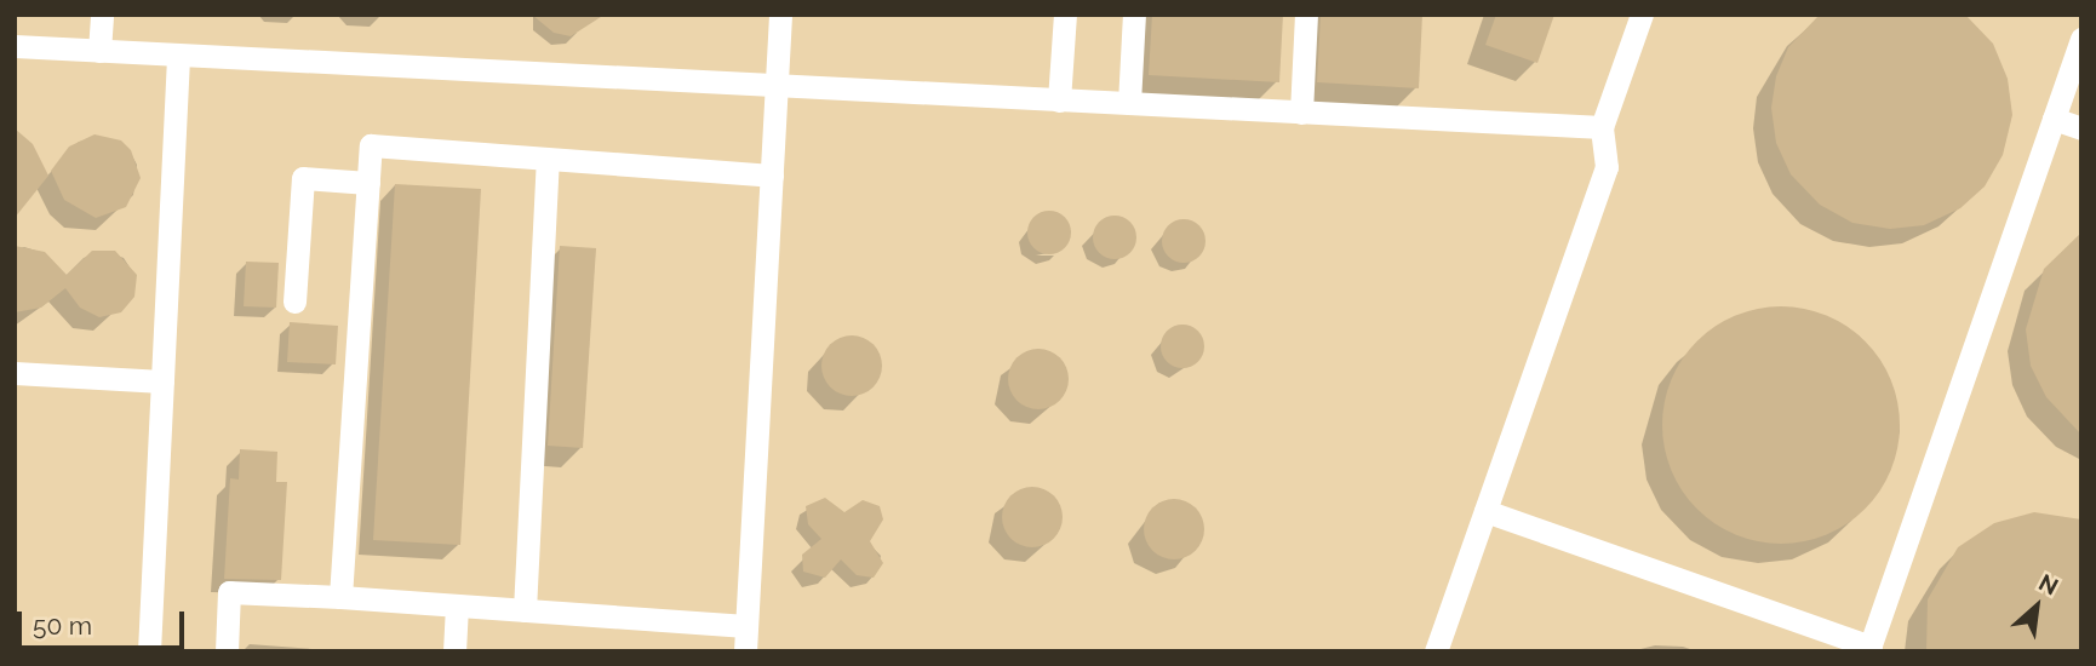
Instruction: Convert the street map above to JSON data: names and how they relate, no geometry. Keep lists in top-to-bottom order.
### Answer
{
  "scale_bar": "50 m",
  "north": "top right"
}
